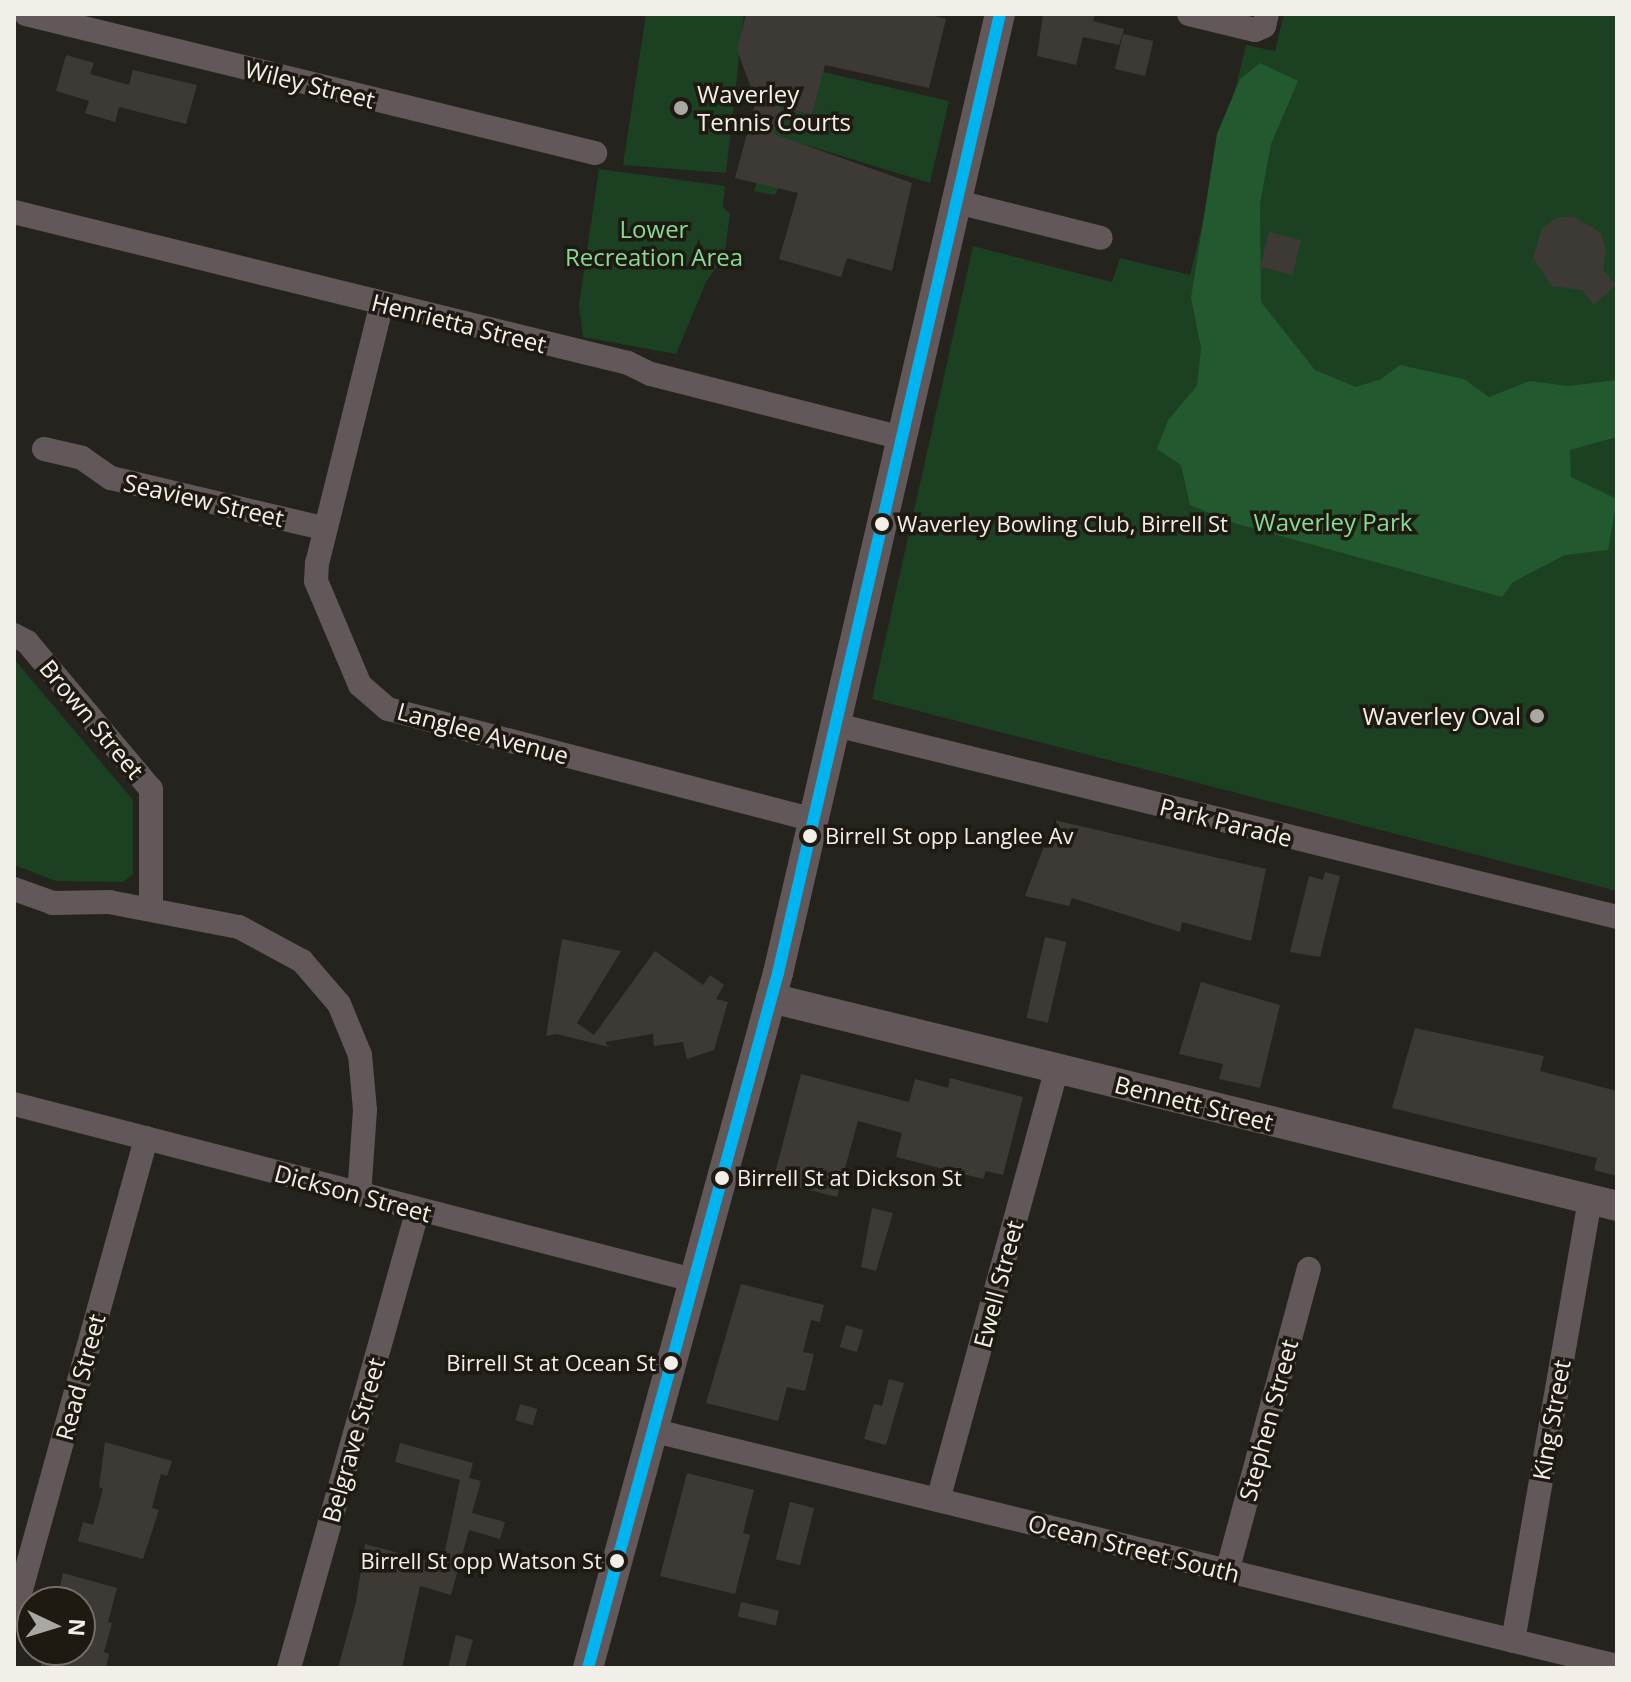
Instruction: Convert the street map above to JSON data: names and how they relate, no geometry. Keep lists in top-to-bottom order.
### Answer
{
  "streets": {
    "main road": ["Bennett Street"],
    "street": [
      "Wiley Street",
      "Henrietta Street",
      "Seaview Street",
      "Brown Street",
      "Langlee Avenue",
      "Park Parade",
      "Dickson Street",
      "Ewell Street",
      "Read Street",
      "Stephen Street",
      "King Street",
      "Belgrave Street",
      "Ocean Street South"
    ]
  },
  "crossings": [
    ["Henrietta Street", "Langlee Avenue"],
    ["Seaview Street", "Langlee Avenue"],
    ["Bennett Street", "Ewell Street"],
    ["Bennett Street", "King Street"],
    ["Dickson Street", "Read Street"],
    ["Dickson Street", "Belgrave Street"],
    ["Ewell Street", "Ocean Street South"],
    ["Stephen Street", "Ocean Street South"],
    ["King Street", "Ocean Street South"]
  ],
  "parks": ["Lower Recreation Area", "Waverley Park"],
  "places": [
    "Waverley Tennis Courts",
    "Waverley Bowling Club, Birrell St",
    "Waverley Oval",
    "Birrell St opp Langlee Av",
    "Birrell St at Dickson St",
    "Birrell St at Ocean St",
    "Birrell St opp Watson St"
  ],
  "north": "right"
}
